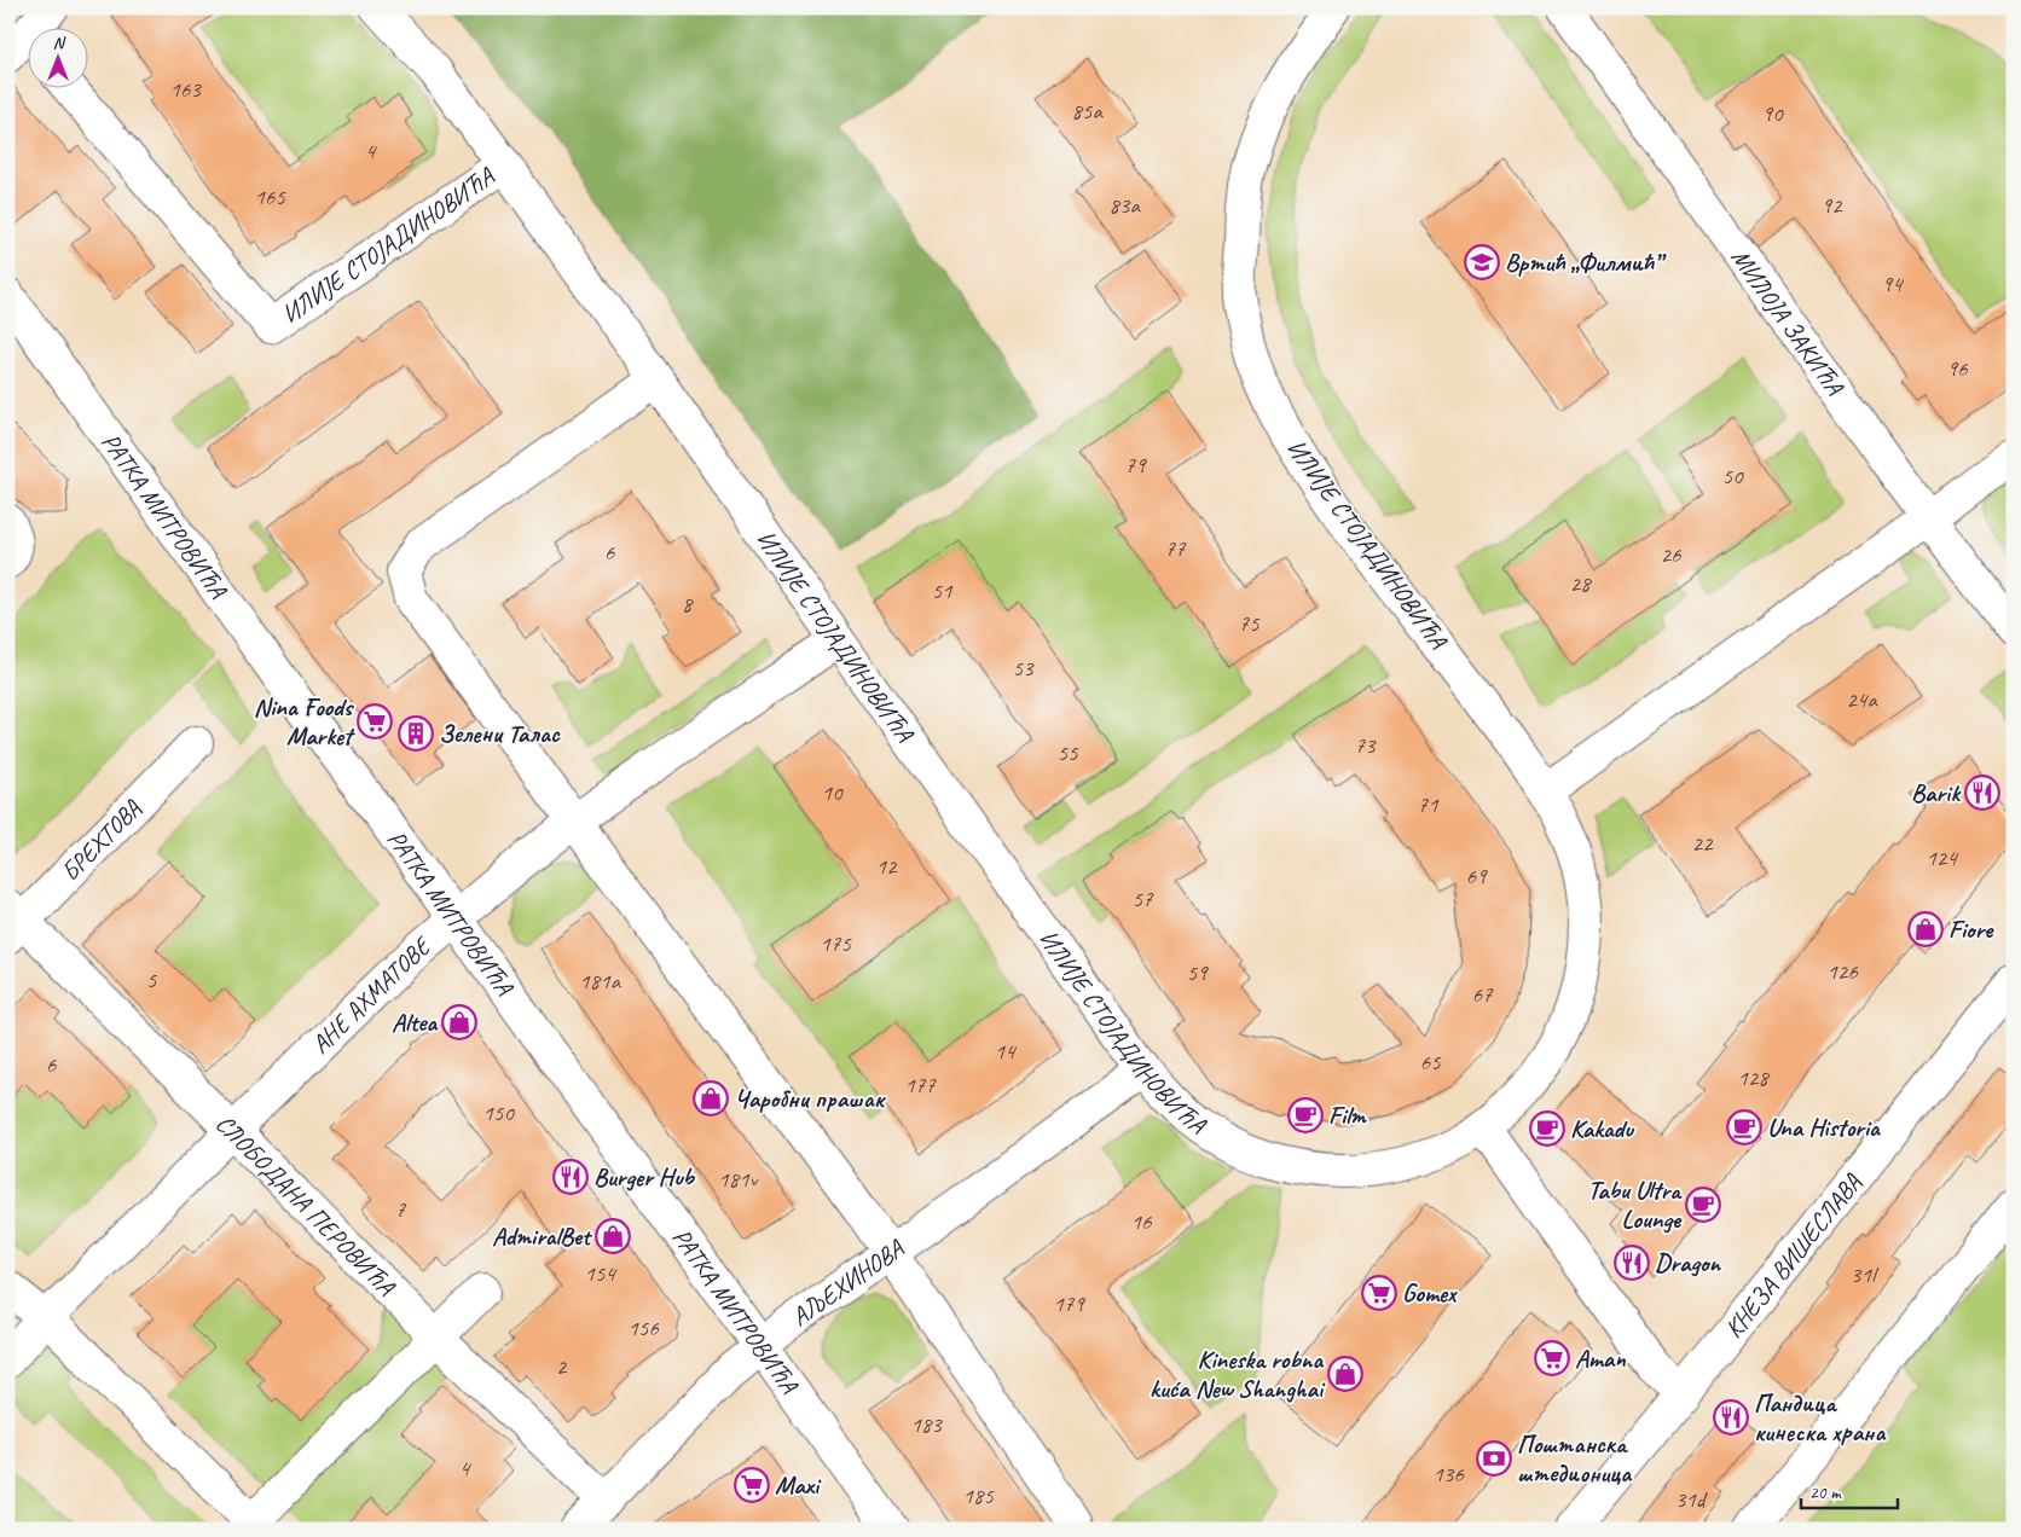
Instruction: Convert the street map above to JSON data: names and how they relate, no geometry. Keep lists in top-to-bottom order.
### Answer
{
  "streets": {
    "street": [
      "ИЛИЈЕ СТОЈАДИНОВИЋА",
      "МИЛОЈА ЗАКИЋА",
      "РАТКА МИТРОВИЋА",
      "БРЕХТОВА",
      "АНЕ АХМАТОВЕ",
      "СЛОБОДАНА ПЕРОВИЋА",
      "КНЕЗА ВИШЕСЛАВА",
      "АЉЕХИНОВА"
    ]
  },
  "crossings": [
    ["ИЛИЈЕ СТОЈАДИНОВИЋА", "АНЕ АХМАТОВЕ"],
    ["ИЛИЈЕ СТОЈАДИНОВИЋА", "АЉЕХИНОВА"],
    ["РАТКА МИТРОВИЋА", "АНЕ АХМАТОВЕ"],
    ["РАТКА МИТРОВИЋА", "АЉЕХИНОВА"],
    ["БРЕХТОВА", "СЛОБОДАНА ПЕРОВИЋА"],
    ["АНЕ АХМАТОВЕ", "СЛОБОДАНА ПЕРОВИЋА"],
    ["СЛОБОДАНА ПЕРОВИЋА", "АЉЕХИНОВА"]
  ],
  "places": {
    "school or university": ["Вртић „Филмић”"],
    "supermarket": [
      "Nina Foods Market",
      "Gomex",
      "Aman",
      "Maxi"
    ],
    "building": ["Зелени Талас"],
    "restaurant": [
      "Barik",
      "Burger Hub",
      "Dragon",
      "Пандица кинеска храна"
    ],
    "shop": [
      "Fiore",
      "Altea",
      "Чаробни прашак",
      "AdmiralBet",
      "Kineska robna kuća New Shanghai"
    ],
    "cafe": [
      "Film",
      "Una Historia",
      "Kakadu",
      "Tabu Ultra Lounge"
    ],
    "bank": ["Поштанска штедионица"]
  },
  "house_numbers": [
    "163",
    "85a",
    "90",
    "4",
    "165",
    "83a",
    "92",
    "94",
    "96",
    "79",
    "50",
    "77",
    "6",
    "26",
    "28",
    "51",
    "8",
    "75",
    "53",
    "24a",
    "73",
    "55",
    "10",
    "71",
    "22",
    "124",
    "12",
    "69",
    "57",
    "175",
    "126",
    "59",
    "5",
    "181a",
    "67",
    "14",
    "65",
    "6",
    "128",
    "177",
    "150",
    "181v",
    "7",
    "16",
    "154",
    "31l",
    "179",
    "156",
    "2",
    "183",
    "4",
    "136",
    "185",
    "31d"
  ],
  "scale_bar": "20 m",
  "north": "top"
}
